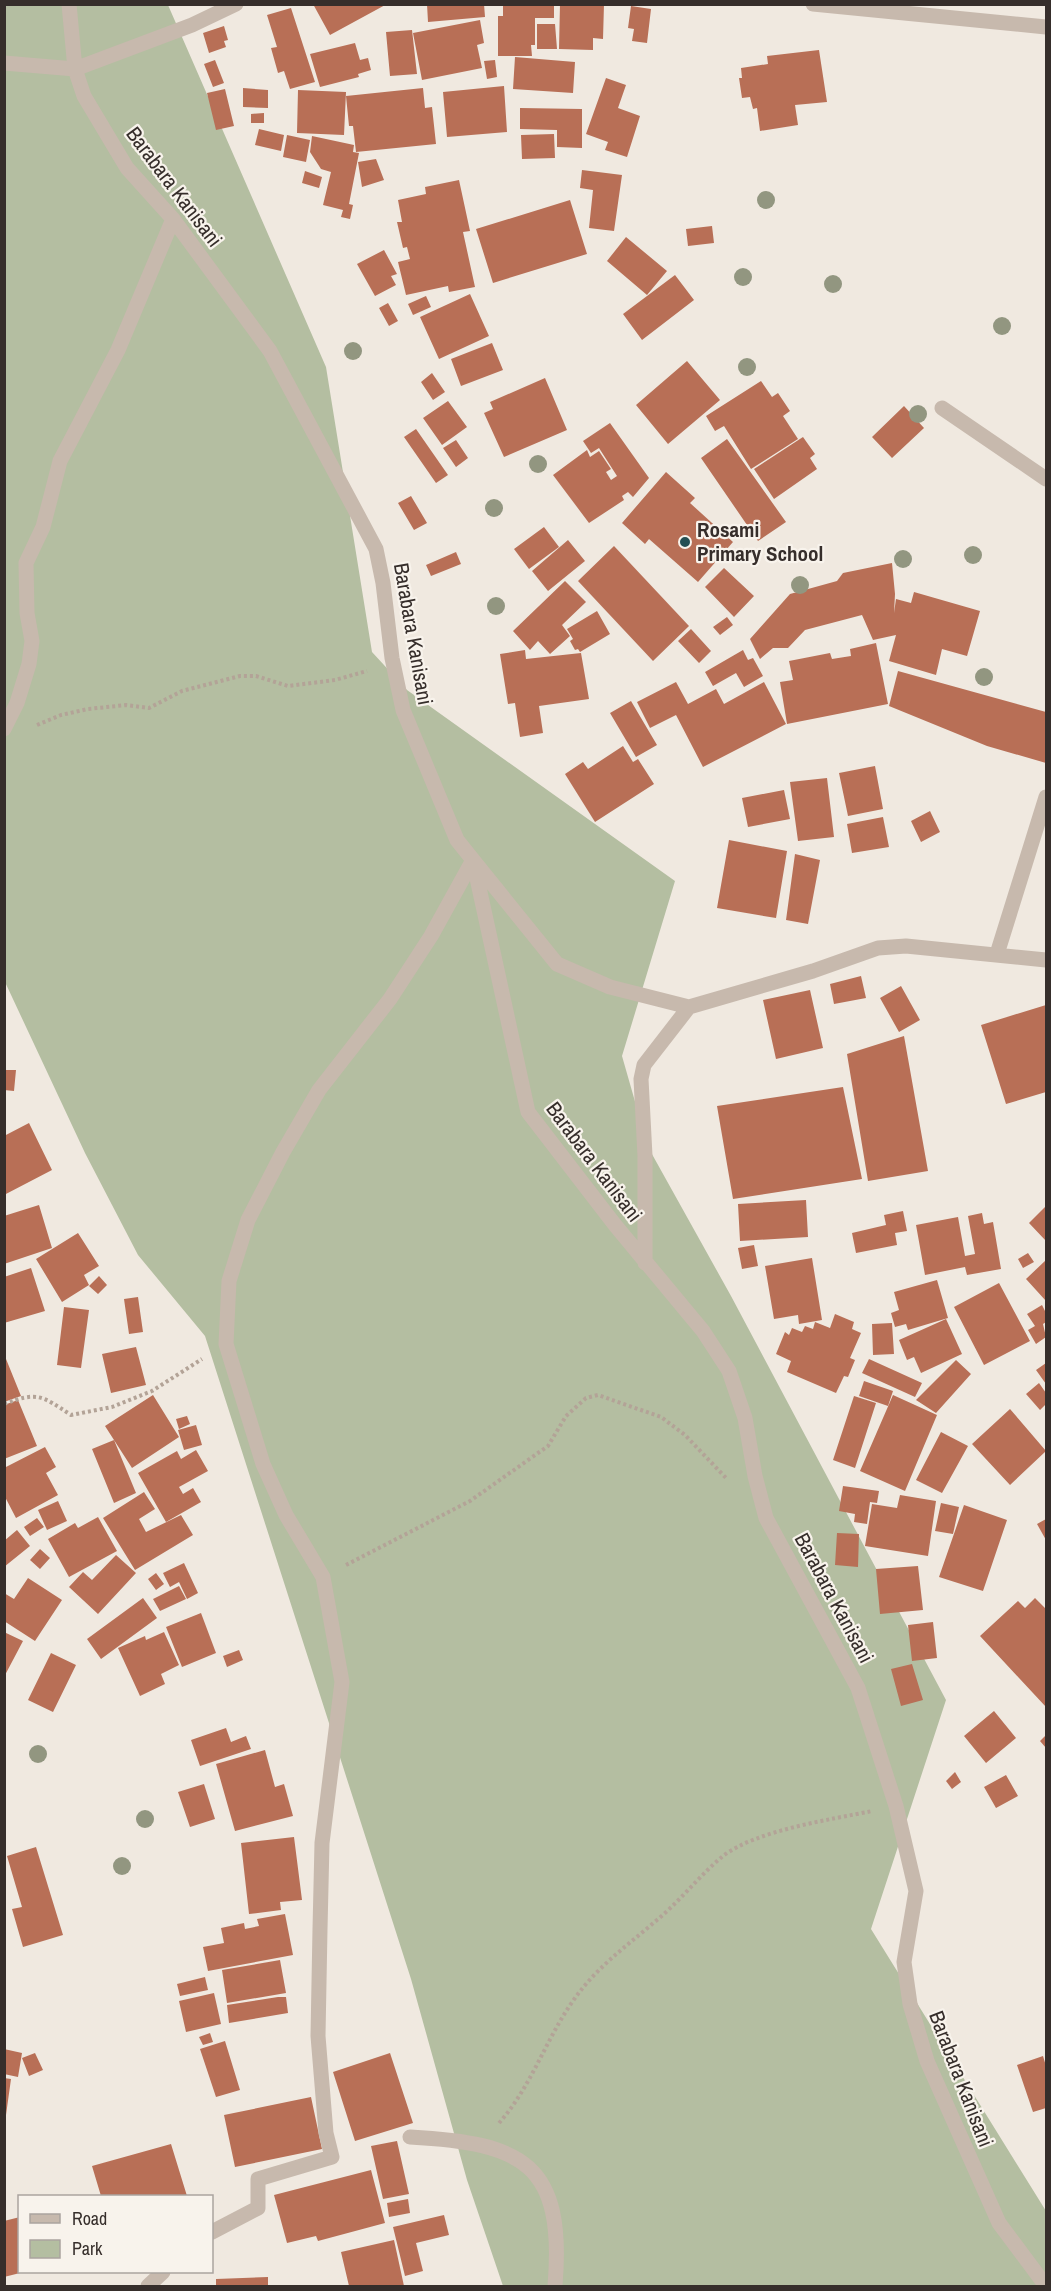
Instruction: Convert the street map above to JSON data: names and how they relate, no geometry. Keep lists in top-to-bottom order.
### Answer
{
  "streets": {
    "street": ["Barabara Kanisani"]
  },
  "places": ["Rosami Primary School"],
  "legend": ["Road", "Park"]
}
